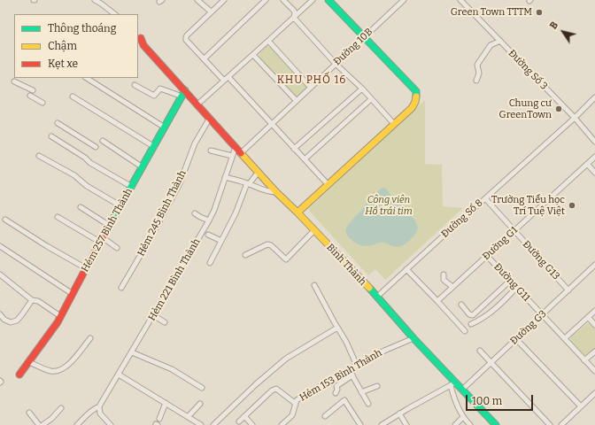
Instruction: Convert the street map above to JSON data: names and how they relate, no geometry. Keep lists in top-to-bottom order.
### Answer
{
  "streets": {
    "street": [
      "Đường 10B",
      "Đường Số 3",
      "Hẻm 245 Bình Thành",
      "Đường Số 8",
      "Hẻm 257 Bình Thành",
      "Đường G1",
      "Đường G13",
      "Bình Thành",
      "Hẻm 221 Bình Thành",
      "Đường G11",
      "Đường G3",
      "Hẻm 153 Bình Thành"
    ]
  },
  "crossings": [
    ["Đường 10B", "Bình Thành"],
    ["Đường Số 3", "Đường Số 8"],
    ["Hẻm 245 Bình Thành", "Bình Thành"],
    ["Đường Số 8", "Đường G13"],
    ["Đường Số 8", "Bình Thành"],
    ["Hẻm 257 Bình Thành", "Bình Thành"],
    ["Đường G1", "Đường G13"],
    ["Đường G1", "Đường G11"],
    ["Đường G13", "Đường G3"],
    ["Bình Thành", "Hẻm 221 Bình Thành"],
    ["Bình Thành", "Đường G3"],
    ["Bình Thành", "Hẻm 153 Bình Thành"],
    ["Đường G11", "Đường G3"]
  ],
  "districts": ["KHU PHỐ 16"],
  "parks": ["Công viên Hồ trái tim"],
  "places": ["Green Town TTTM", "Chung cư GreenTown", "Trường Tiểu học Trí Tuệ Việt"],
  "legend": ["Thông thoáng", "Chậm", "Kẹt xe"],
  "scale_bar": "100 m",
  "north": "top left"
}
